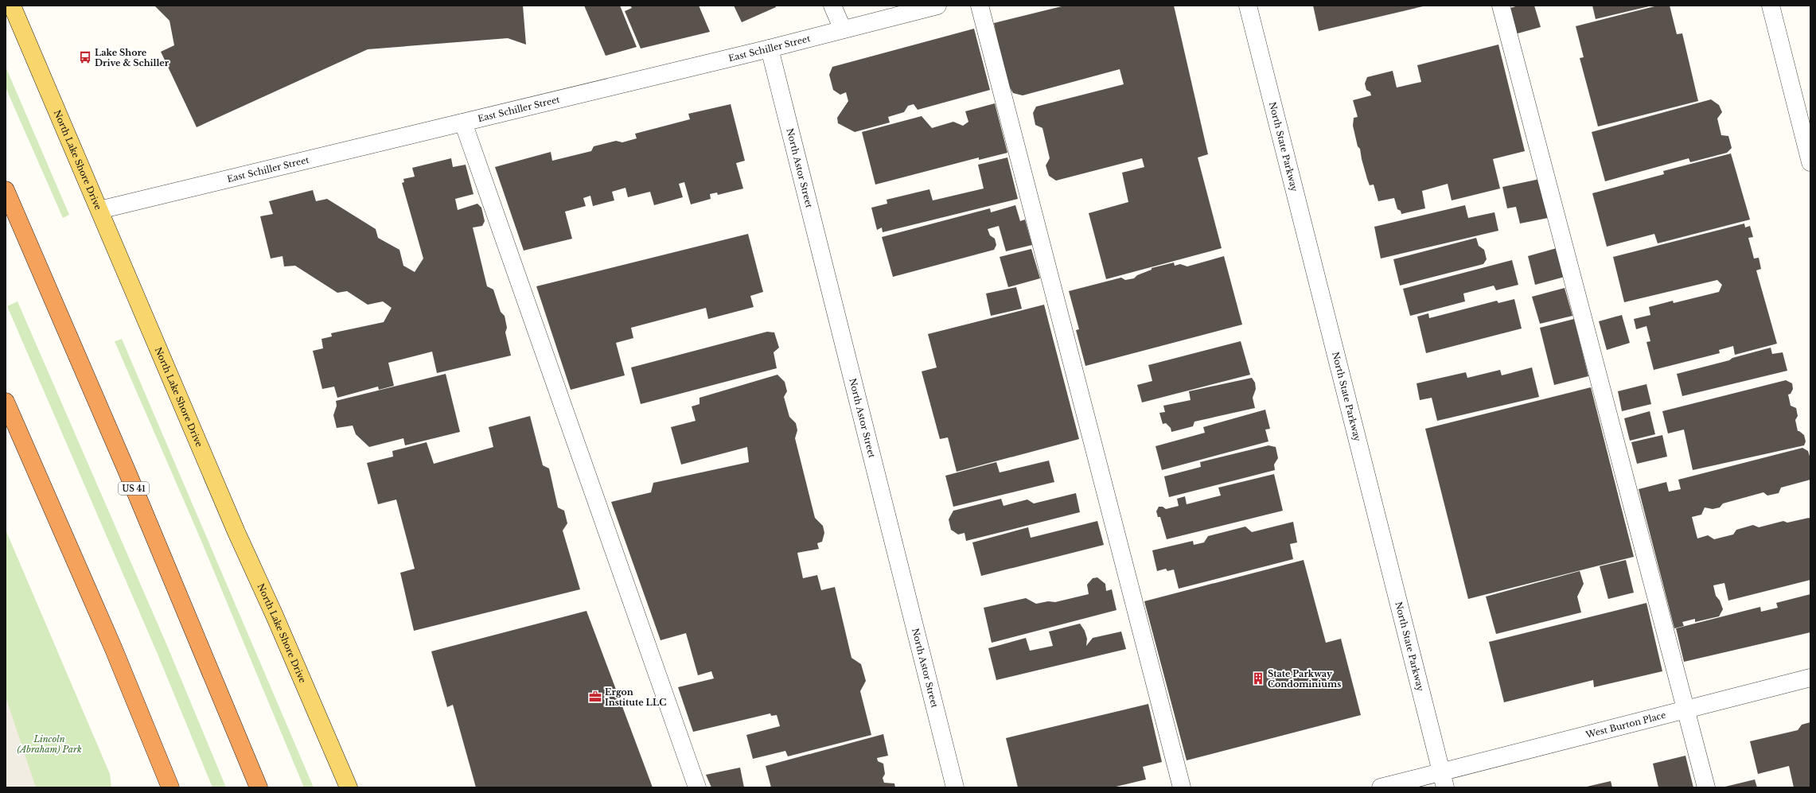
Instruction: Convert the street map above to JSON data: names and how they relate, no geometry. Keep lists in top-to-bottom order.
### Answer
{
  "streets": {
    "highway": ["US 41"],
    "main road": ["North Lake Shore Drive"],
    "street": [
      "East Schiller Street",
      "North State Parkway",
      "North Astor Street",
      "West Burton Place"
    ]
  },
  "crossings": [
    ["East Schiller Street", "North Lake Shore Drive"],
    ["East Schiller Street", "North Astor Street"],
    ["North State Parkway", "West Burton Place"]
  ],
  "parks": ["Lincoln (Abraham) Park"],
  "places": {
    "bus stop": ["Lake Shore Drive & Schiller"],
    "building": ["State Parkway Condominiums"],
    "office": ["Ergon Institute LLC"]
  }
}
